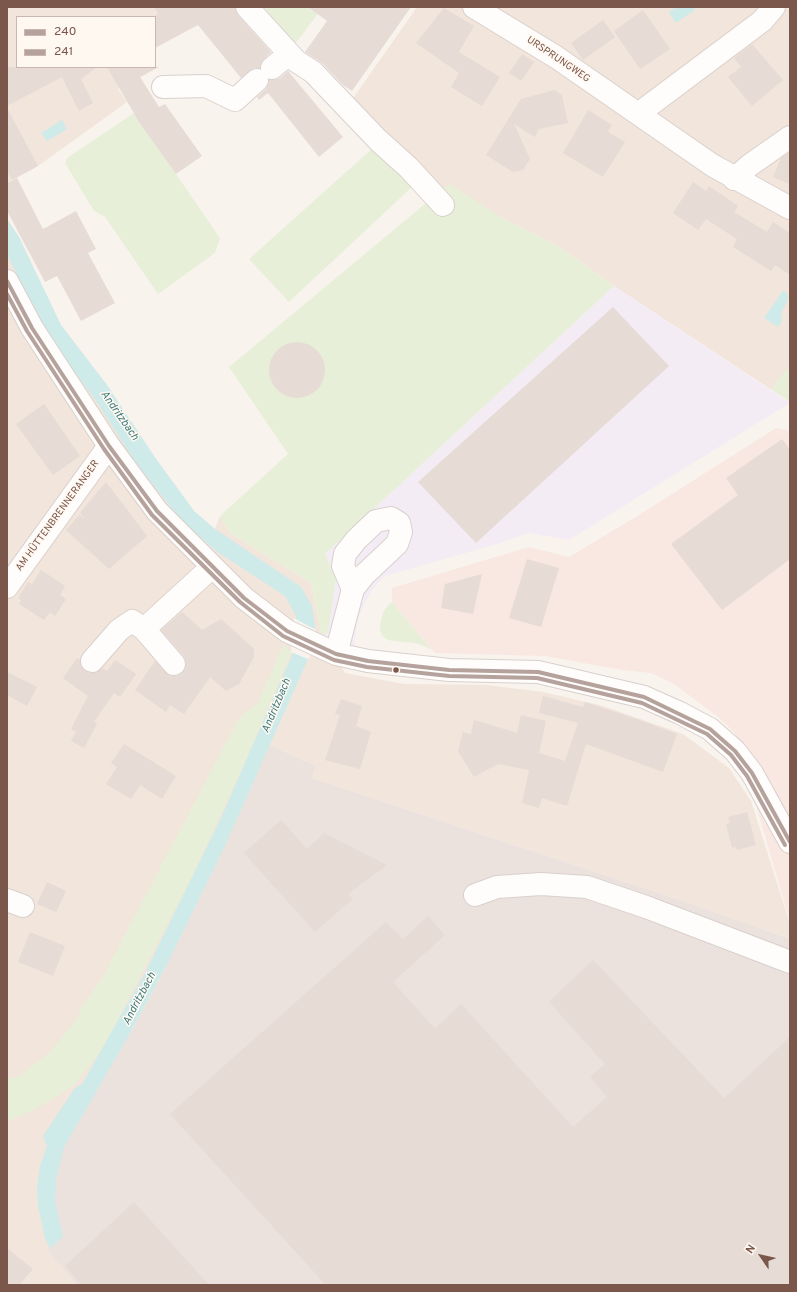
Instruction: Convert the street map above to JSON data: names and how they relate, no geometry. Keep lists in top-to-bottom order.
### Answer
{
  "streets": {
    "street": ["URSPRUNGWEG", "AM HÜTTENBRENNERANGER"]
  },
  "water": ["Andritzbach"],
  "lines": ["transit line 240", "transit line 241"],
  "legend": ["240", "241"],
  "north": "top left"
}
